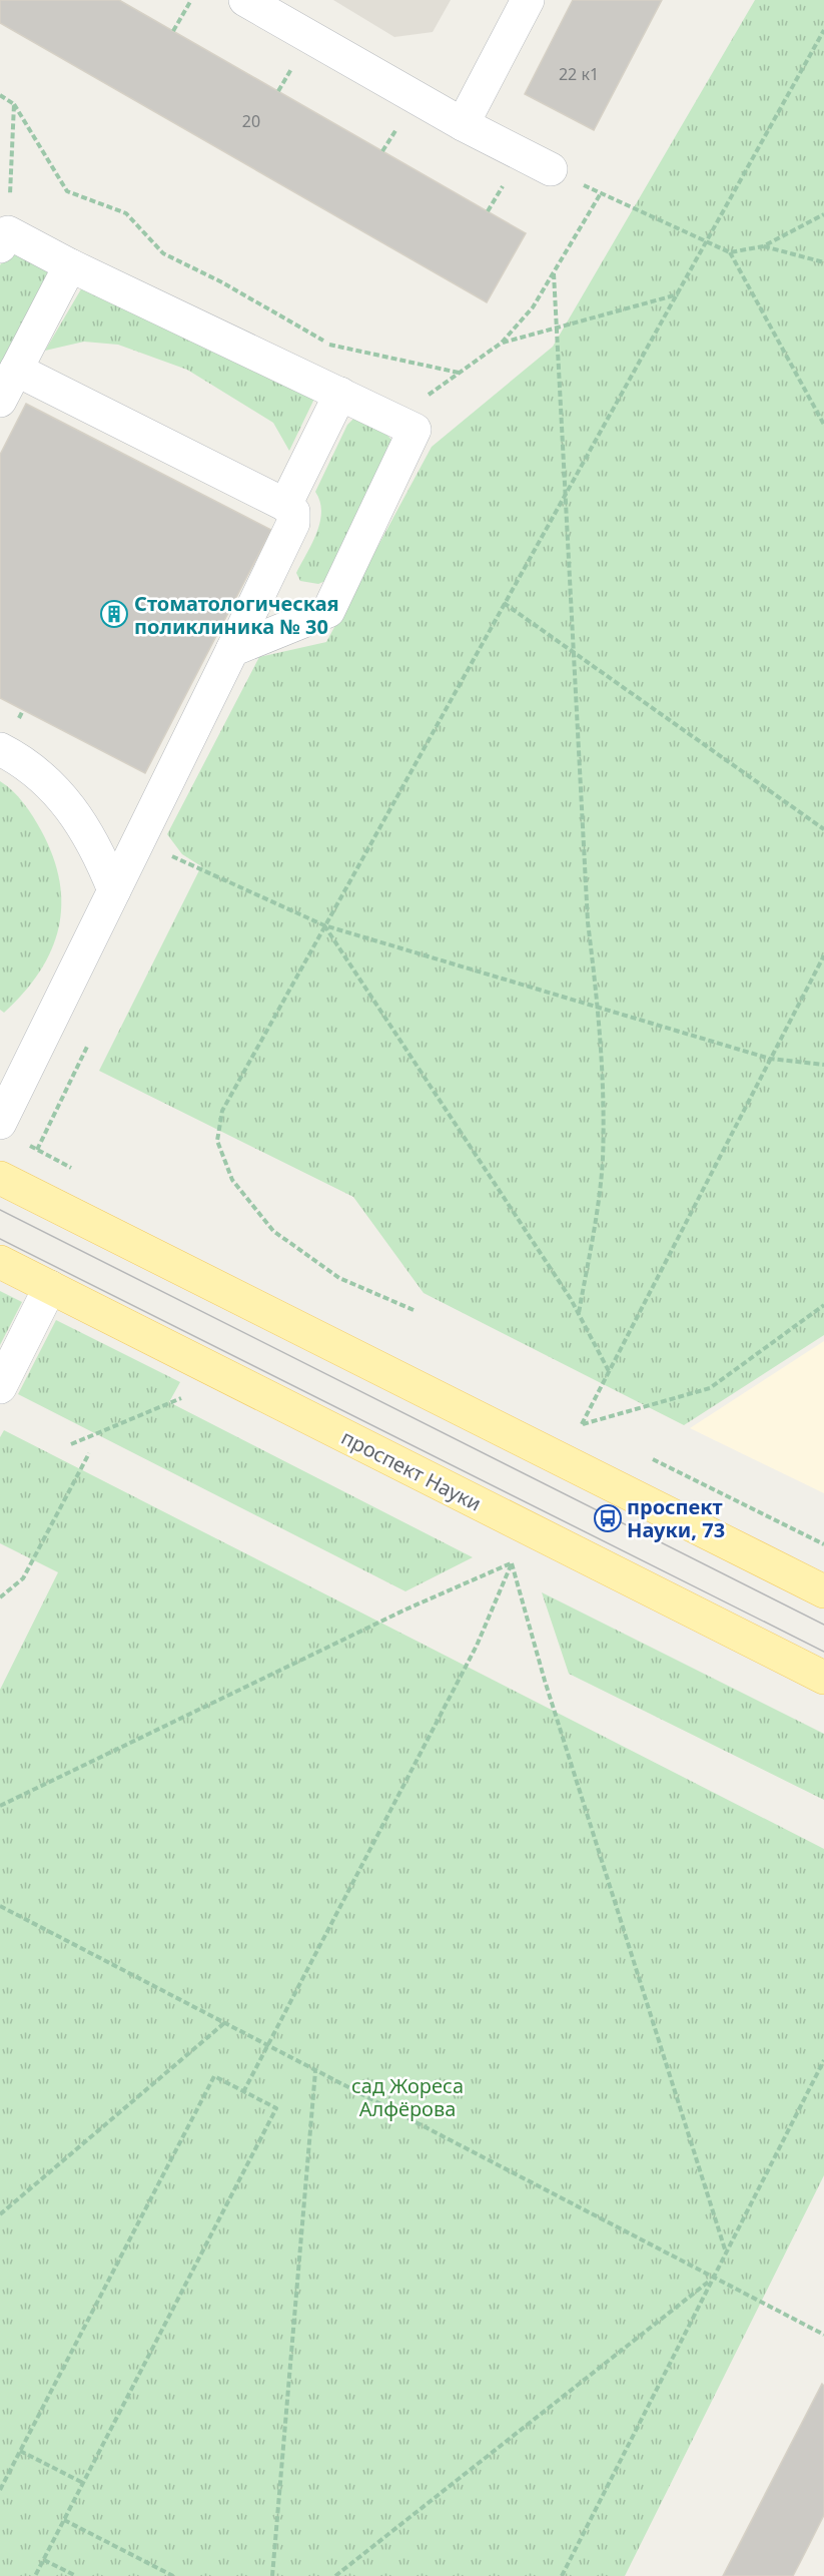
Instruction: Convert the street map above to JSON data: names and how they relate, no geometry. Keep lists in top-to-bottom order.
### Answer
{
  "streets": {
    "main road": ["проспект Науки"]
  },
  "parks": ["сад Жореса Алфёрова"],
  "places": {
    "building": ["Стоматологическая поликлиника № 30"],
    "bus stop": ["проспект Науки, 73"]
  },
  "house_numbers": ["22 к1", "20"]
}
